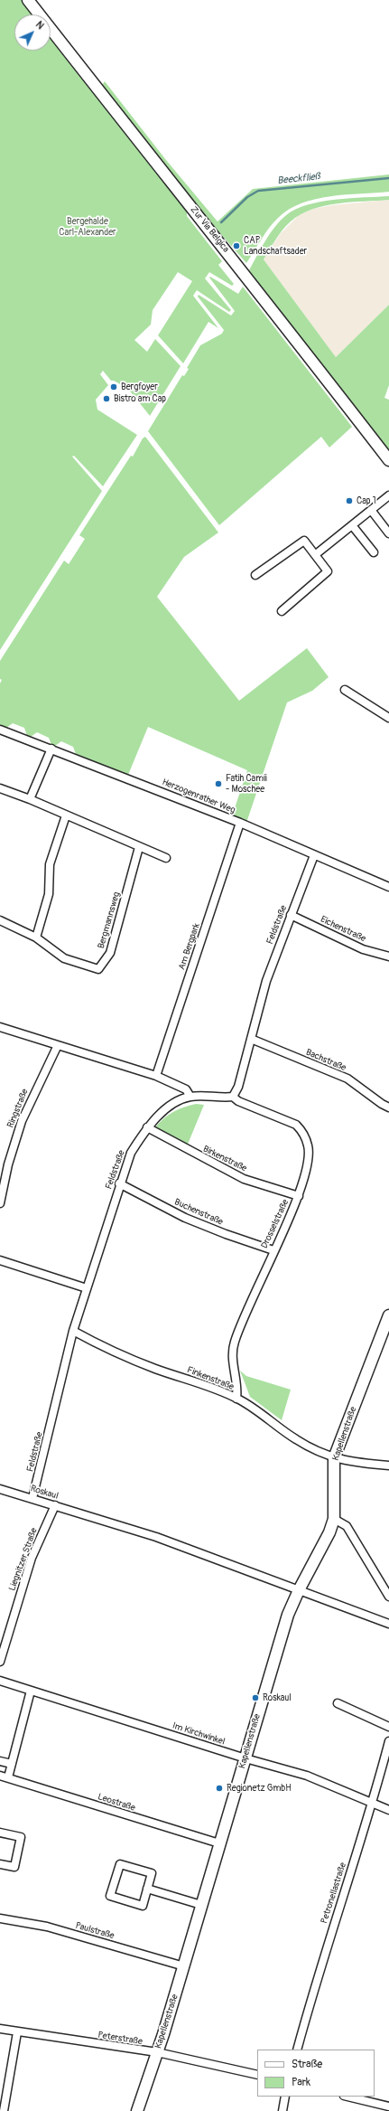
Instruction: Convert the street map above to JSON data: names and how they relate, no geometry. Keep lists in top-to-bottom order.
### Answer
{
  "streets": {
    "street": [
      "Zur Via Belgica",
      "Herzogenrather Weg",
      "Bergmannsweg",
      "Feldstraße",
      "Eichenstraße",
      "Am Bergpark",
      "Bachstraße",
      "Ringstraße",
      "Birkenstraße",
      "Buchenstraße",
      "Drosselstraße",
      "Finkenstraße",
      "Kapellenstraße",
      "Roskaul",
      "Liegnitzer Straße",
      "Im Kirchwinkel",
      "Leostraße",
      "Petronellastraße",
      "Paulstraße",
      "Peterstraße"
    ]
  },
  "crossings": [
    ["Herzogenrather Weg", "Feldstraße"],
    ["Herzogenrather Weg", "Am Bergpark"],
    ["Feldstraße", "Eichenstraße"],
    ["Feldstraße", "Bachstraße"],
    ["Feldstraße", "Birkenstraße"],
    ["Feldstraße", "Buchenstraße"],
    ["Feldstraße", "Drosselstraße"],
    ["Feldstraße", "Finkenstraße"],
    ["Feldstraße", "Roskaul"],
    ["Birkenstraße", "Drosselstraße"],
    ["Buchenstraße", "Drosselstraße"],
    ["Drosselstraße", "Finkenstraße"],
    ["Finkenstraße", "Kapellenstraße"],
    ["Kapellenstraße", "Roskaul"],
    ["Kapellenstraße", "Im Kirchwinkel"],
    ["Kapellenstraße", "Leostraße"],
    ["Kapellenstraße", "Paulstraße"],
    ["Kapellenstraße", "Peterstraße"],
    ["Roskaul", "Liegnitzer Straße"],
    ["Im Kirchwinkel", "Petronellastraße"]
  ],
  "water": ["Beeckfließ"],
  "parks": ["Bergehalde Carl-Alexander"],
  "places": [
    "CAP Landschaftsader",
    "Bergfoyer",
    "Bistro am Cap",
    "Cap 1",
    "Fatih Camii - Moschee",
    "Roskaul",
    "Regionetz GmbH"
  ],
  "legend": ["Straße", "Park"],
  "north": "top right"
}
